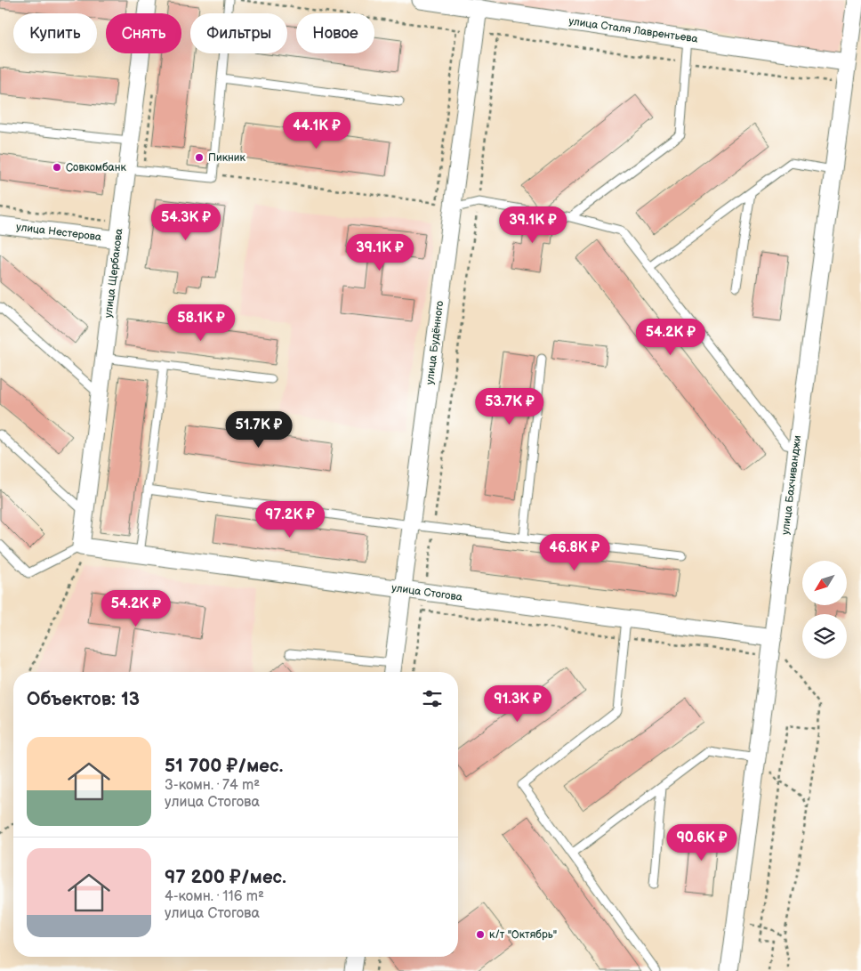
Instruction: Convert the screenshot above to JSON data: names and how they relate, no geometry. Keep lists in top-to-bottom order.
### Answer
{
  "streets": {
    "street": [
      "улица Сталя Лаврентьева",
      "улица Нестерова",
      "улица Щербакова",
      "улица Будённого",
      "улица Бахчиванджи",
      "улица Стогова"
    ]
  },
  "crossings": [
    ["улица Сталя Лаврентьева", "улица Будённого"],
    ["улица Сталя Лаврентьева", "улица Бахчиванджи"],
    ["улица Нестерова", "улица Щербакова"],
    ["улица Щербакова", "улица Стогова"],
    ["улица Будённого", "улица Стогова"],
    ["улица Бахчиванджи", "улица Стогова"]
  ],
  "places": ["Пикник", "Совкомбанк", "к/т \"Октябрь\""],
  "north": "bottom left",
  "page": {
    "chip": [
      "Купить",
      "Снять",
      "Фильтры",
      "Новое"
    ],
    "price": [
      "44.1K ₽",
      "54.3K ₽",
      "39.1K ₽",
      "39.1K ₽",
      "58.1K ₽",
      "54.2K ₽",
      "53.7K ₽",
      "51.7K ₽",
      "97.2K ₽",
      "46.8K ₽",
      "54.2K ₽",
      "91.3K ₽",
      "90.6K ₽"
    ],
    "heading": "Объектов: 13",
    "list": [
      {
        "name": "51 700 ₽/мес.",
        "note": "3-комн. · 74 m² · улица Стогова"
      },
      {
        "name": "97 200 ₽/мес.",
        "note": "4-комн. · 116 m² · улица Стогова"
      }
    ]
  }
}
